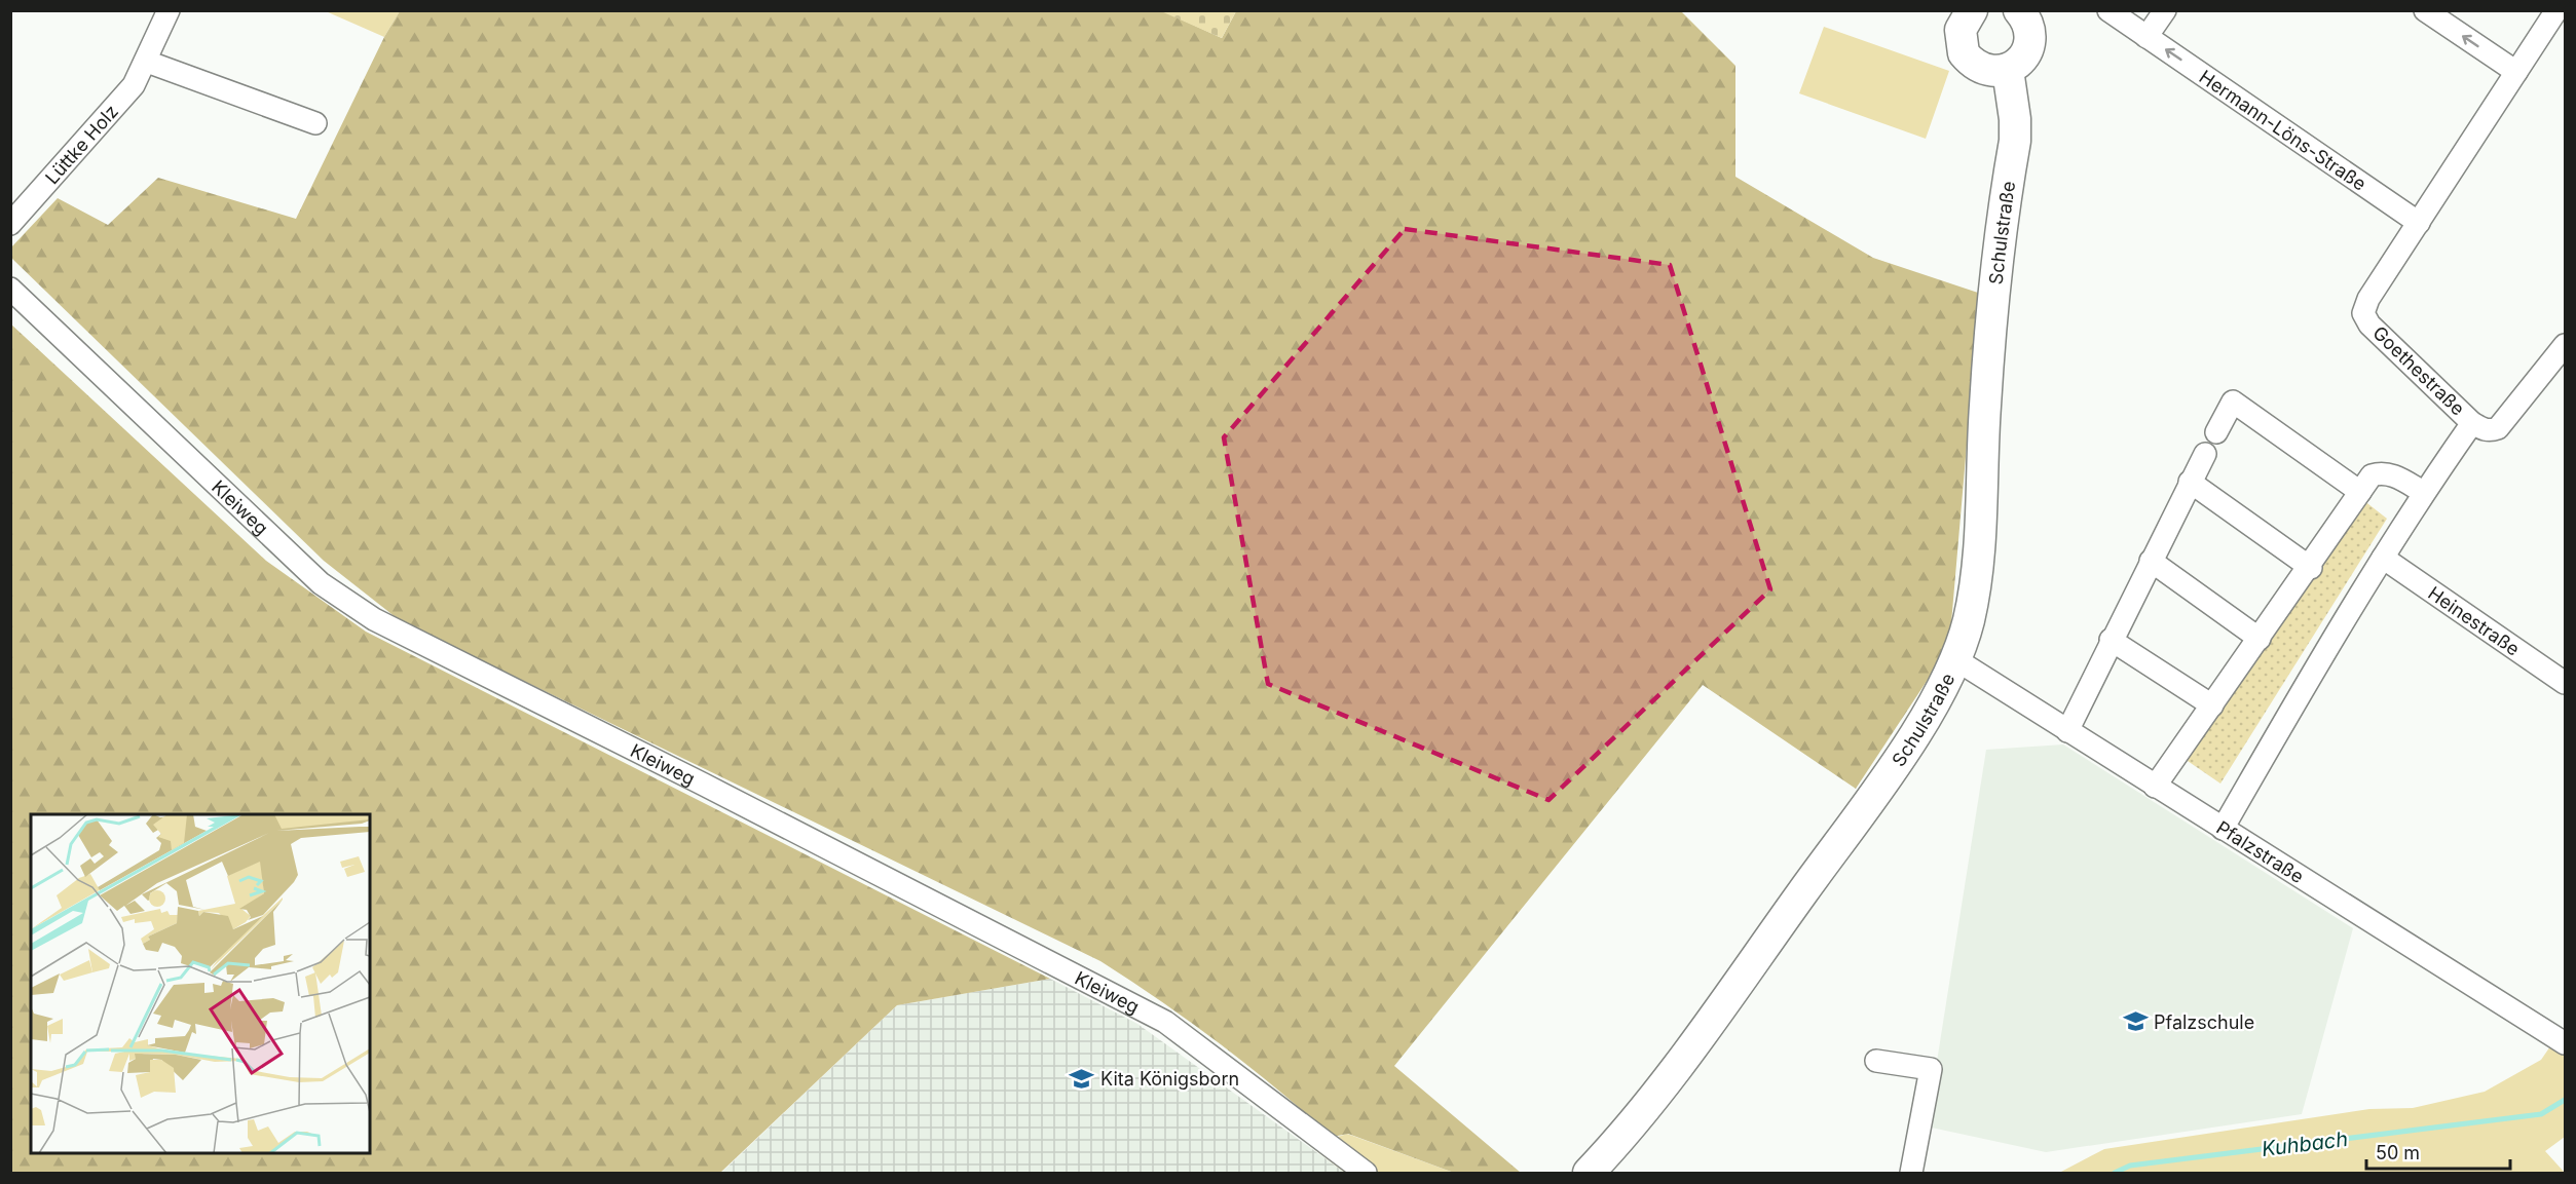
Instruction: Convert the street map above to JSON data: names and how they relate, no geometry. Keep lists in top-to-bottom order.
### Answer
{
  "streets": {
    "main road": ["Schulstraße"],
    "street": [
      "Hermann-Löns-Straße",
      "Lüttke Holz",
      "Goethestraße",
      "Kleiweg",
      "Heinestraße",
      "Pfalzstraße"
    ]
  },
  "crossings": [
    ["Hermann-Löns-Straße", "Goethestraße"],
    ["Schulstraße", "Pfalzstraße"],
    ["Goethestraße", "Heinestraße"],
    ["Goethestraße", "Pfalzstraße"]
  ],
  "water": ["Kuhbach"],
  "places": {
    "school or university": ["Pfalzschule", "Kita Königsborn"]
  },
  "scale_bar": "50 m"
}
